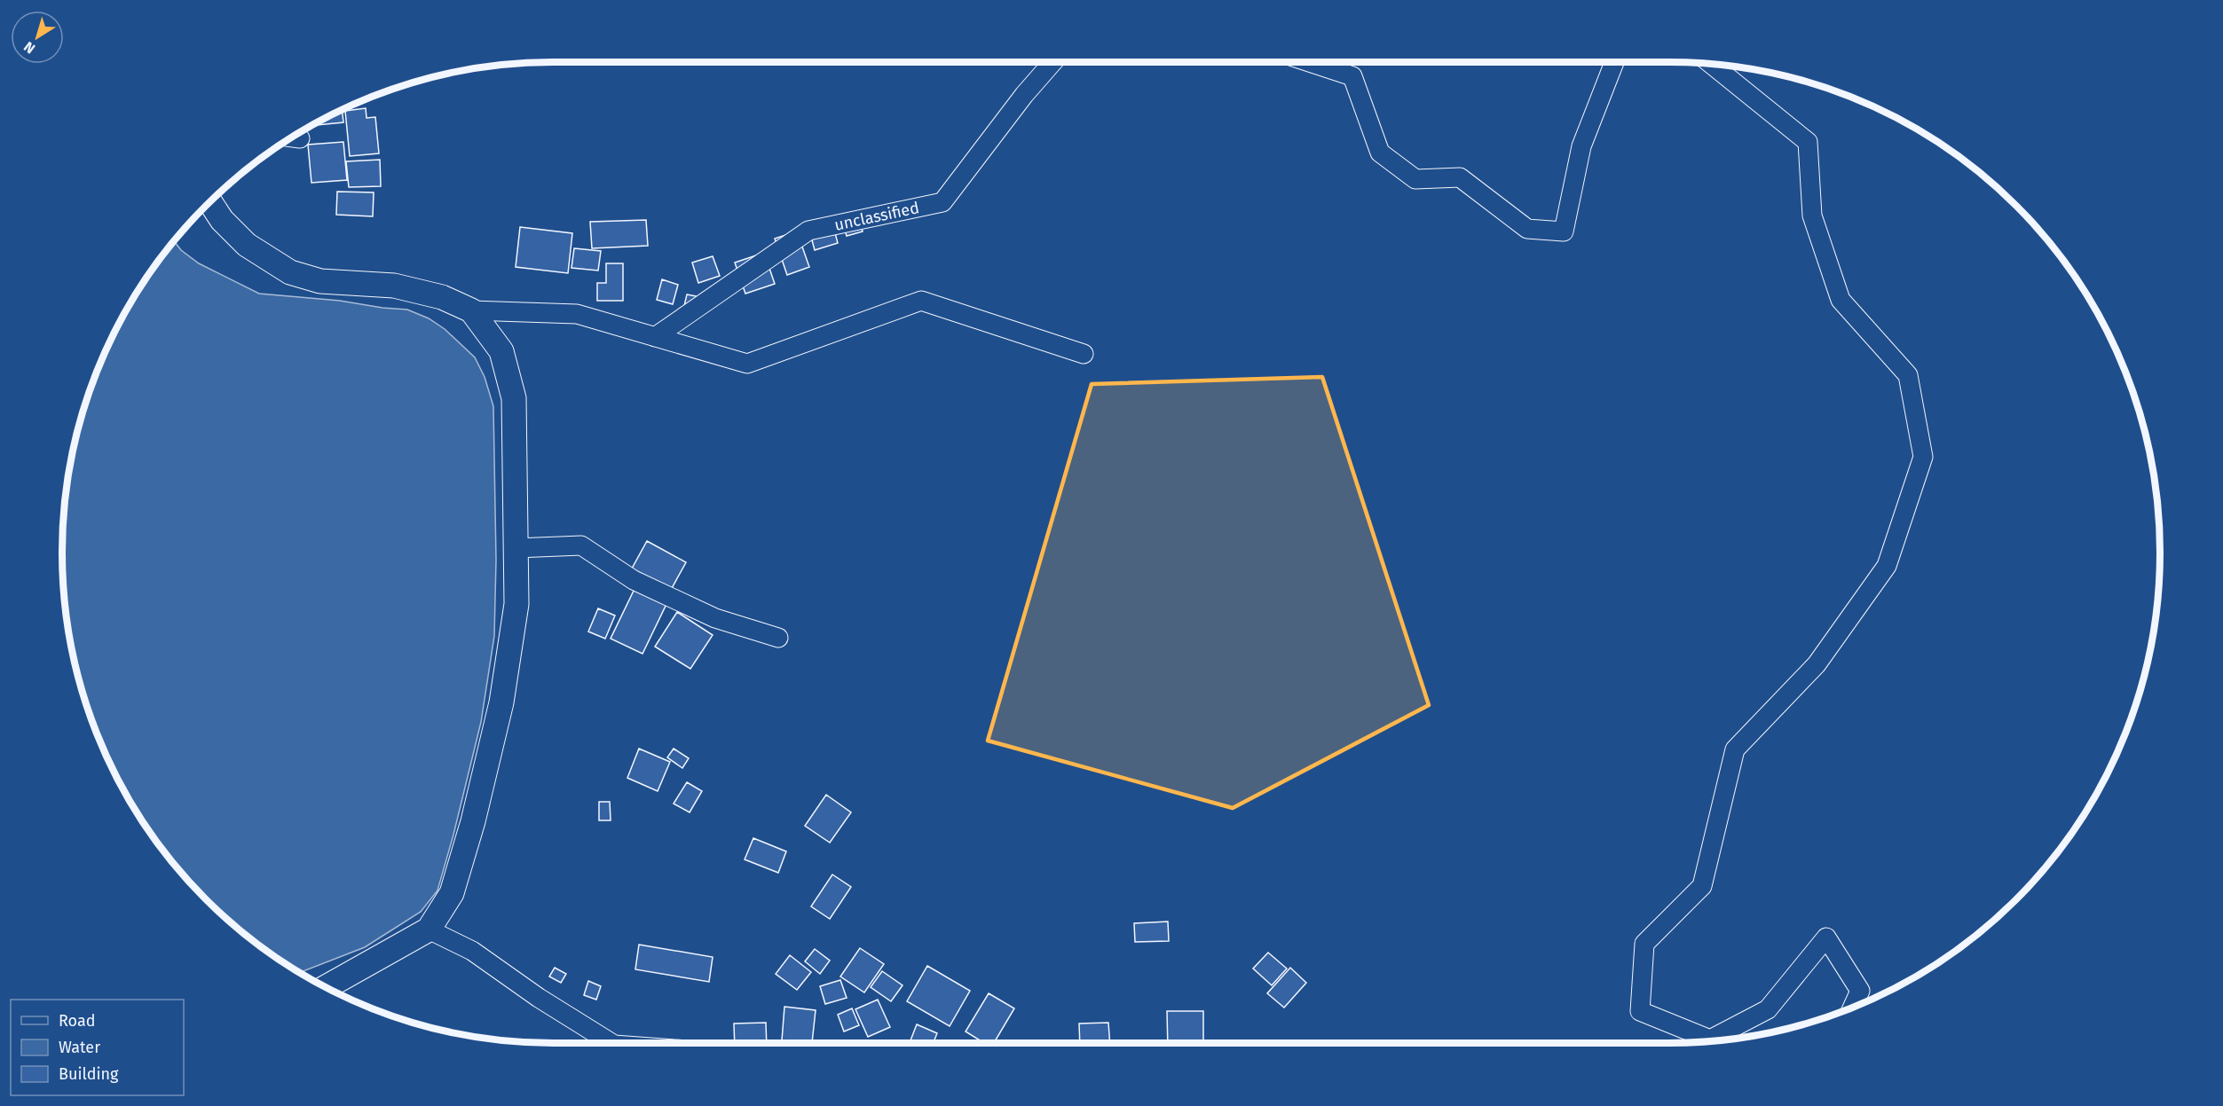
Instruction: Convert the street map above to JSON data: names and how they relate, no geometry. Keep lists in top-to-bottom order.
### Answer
{
  "streets": {
    "street": ["unclassified"]
  },
  "legend": ["Road", "Water", "Building"],
  "north": "bottom left"
}
